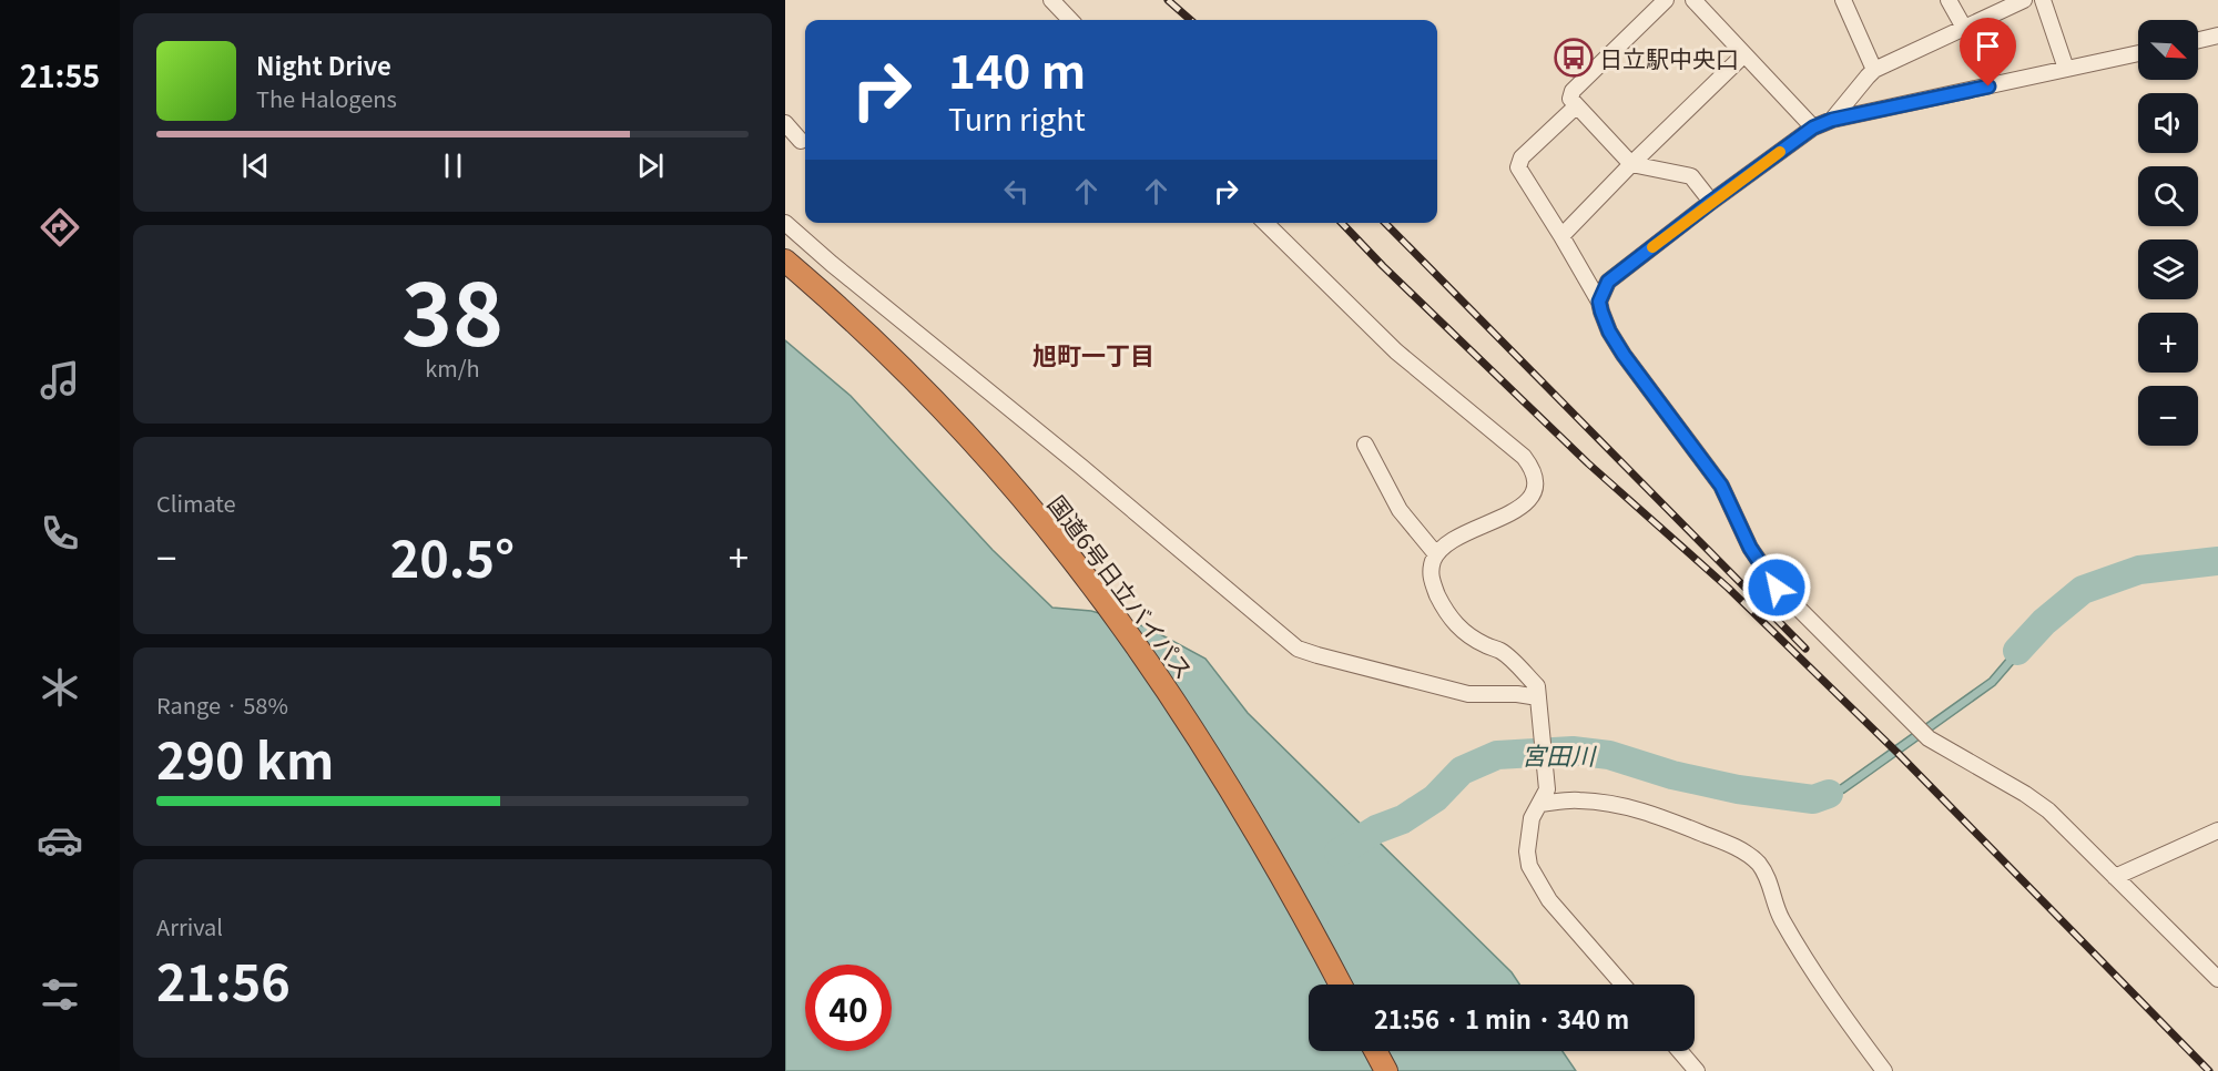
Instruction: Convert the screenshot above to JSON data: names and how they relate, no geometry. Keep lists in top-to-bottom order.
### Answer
{
  "streets": {
    "highway": ["国道6号日立バイパス"]
  },
  "districts": ["旭町一丁目"],
  "water": ["宮田川"],
  "places": {
    "bus stop": ["日立駅中央口"]
  },
  "north": "bottom right",
  "page": {
    "tabs": "21:55",
    "map_buttons": ["+", "−"],
    "turn": ["140 m", "Turn right"],
    "song": ["Night Drive", "The Halogens"],
    "tile": [
      ["38", "km/h"],
      "Climate",
      ["Range · 58%", "290 km"],
      ["Arrival", "21:56"]
    ],
    "heat": ["−", "20.5°", "+"],
    "limit": "40",
    "trip": "21:56 · 1 min · 340 m"
  }
}
